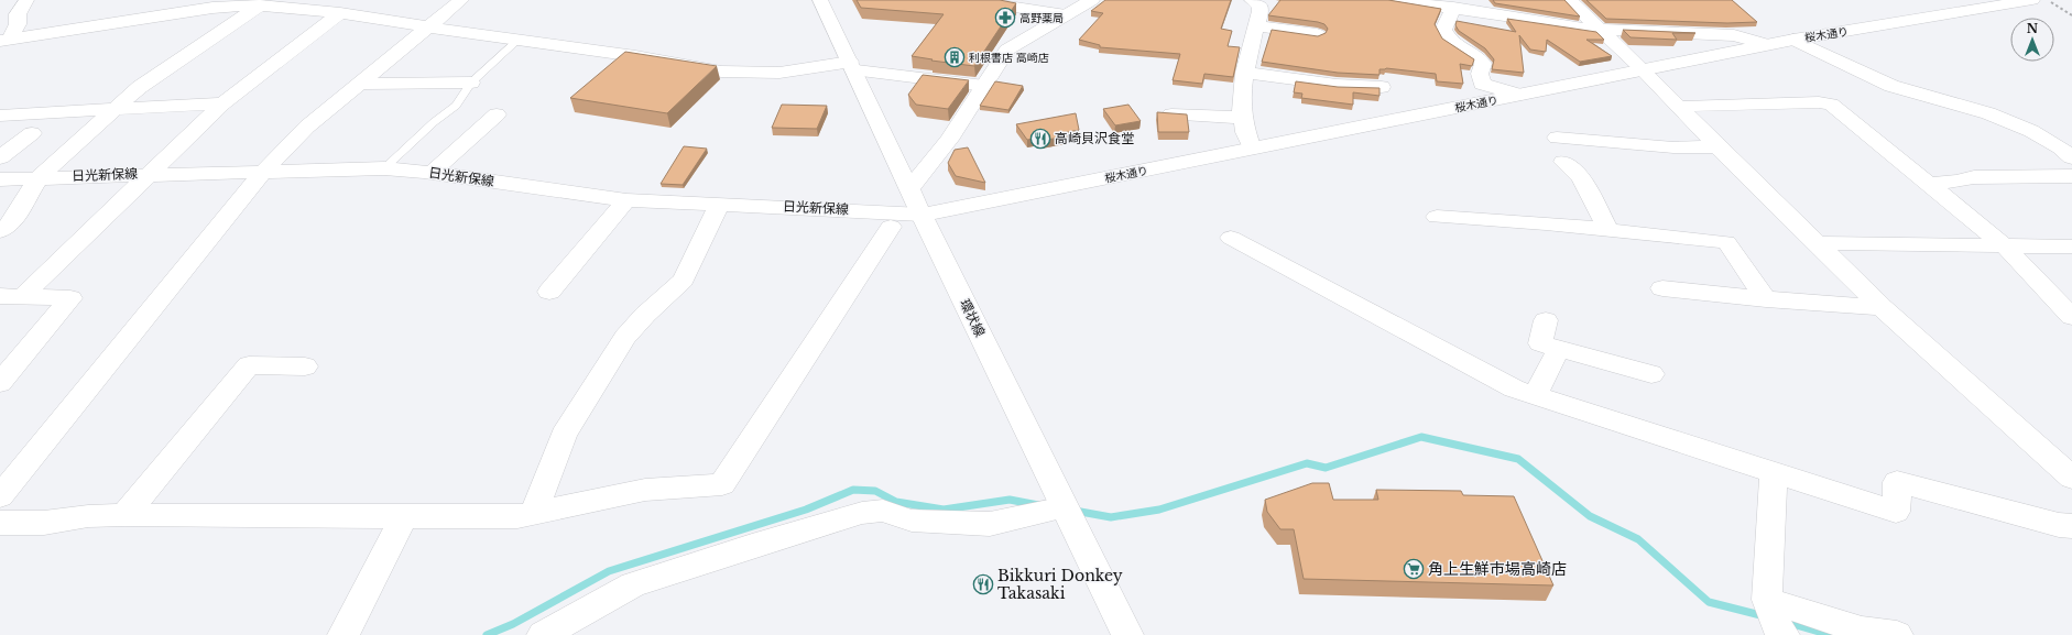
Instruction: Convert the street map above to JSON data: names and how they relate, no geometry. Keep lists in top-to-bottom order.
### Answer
{
  "streets": {
    "street": ["桜木通り", "日光新保線", "環状線"]
  },
  "crossings": [
    ["桜木通り", "日光新保線"],
    ["桜木通り", "環状線"],
    ["日光新保線", "環状線"]
  ],
  "places": {
    "pharmacy": ["高野薬局"],
    "building": ["利根書店 高崎店"],
    "restaurant": ["高崎貝沢食堂", "Bikkuri Donkey Takasaki"],
    "supermarket": ["角上生鮮市場高崎店"]
  },
  "north": "top"
}
